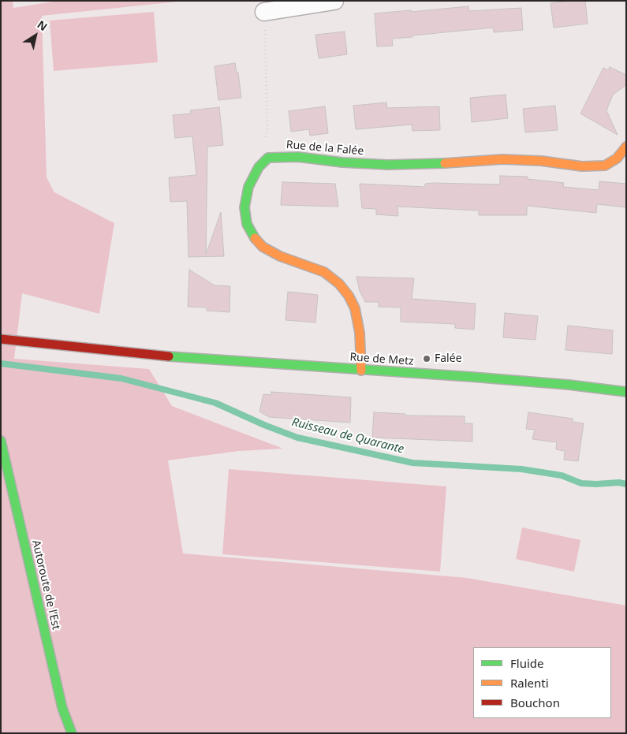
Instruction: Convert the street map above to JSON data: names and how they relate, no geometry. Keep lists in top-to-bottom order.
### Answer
{
  "streets": {
    "main road": ["Rue de la Falée", "Rue de Metz", "Autoroute de l’Est"]
  },
  "crossings": [
    ["Rue de la Falée", "Rue de Metz"]
  ],
  "water": ["Ruisseau de Quarante"],
  "places": ["Falée"],
  "legend": ["Fluide", "Ralenti", "Bouchon"],
  "north": "top right"
}
